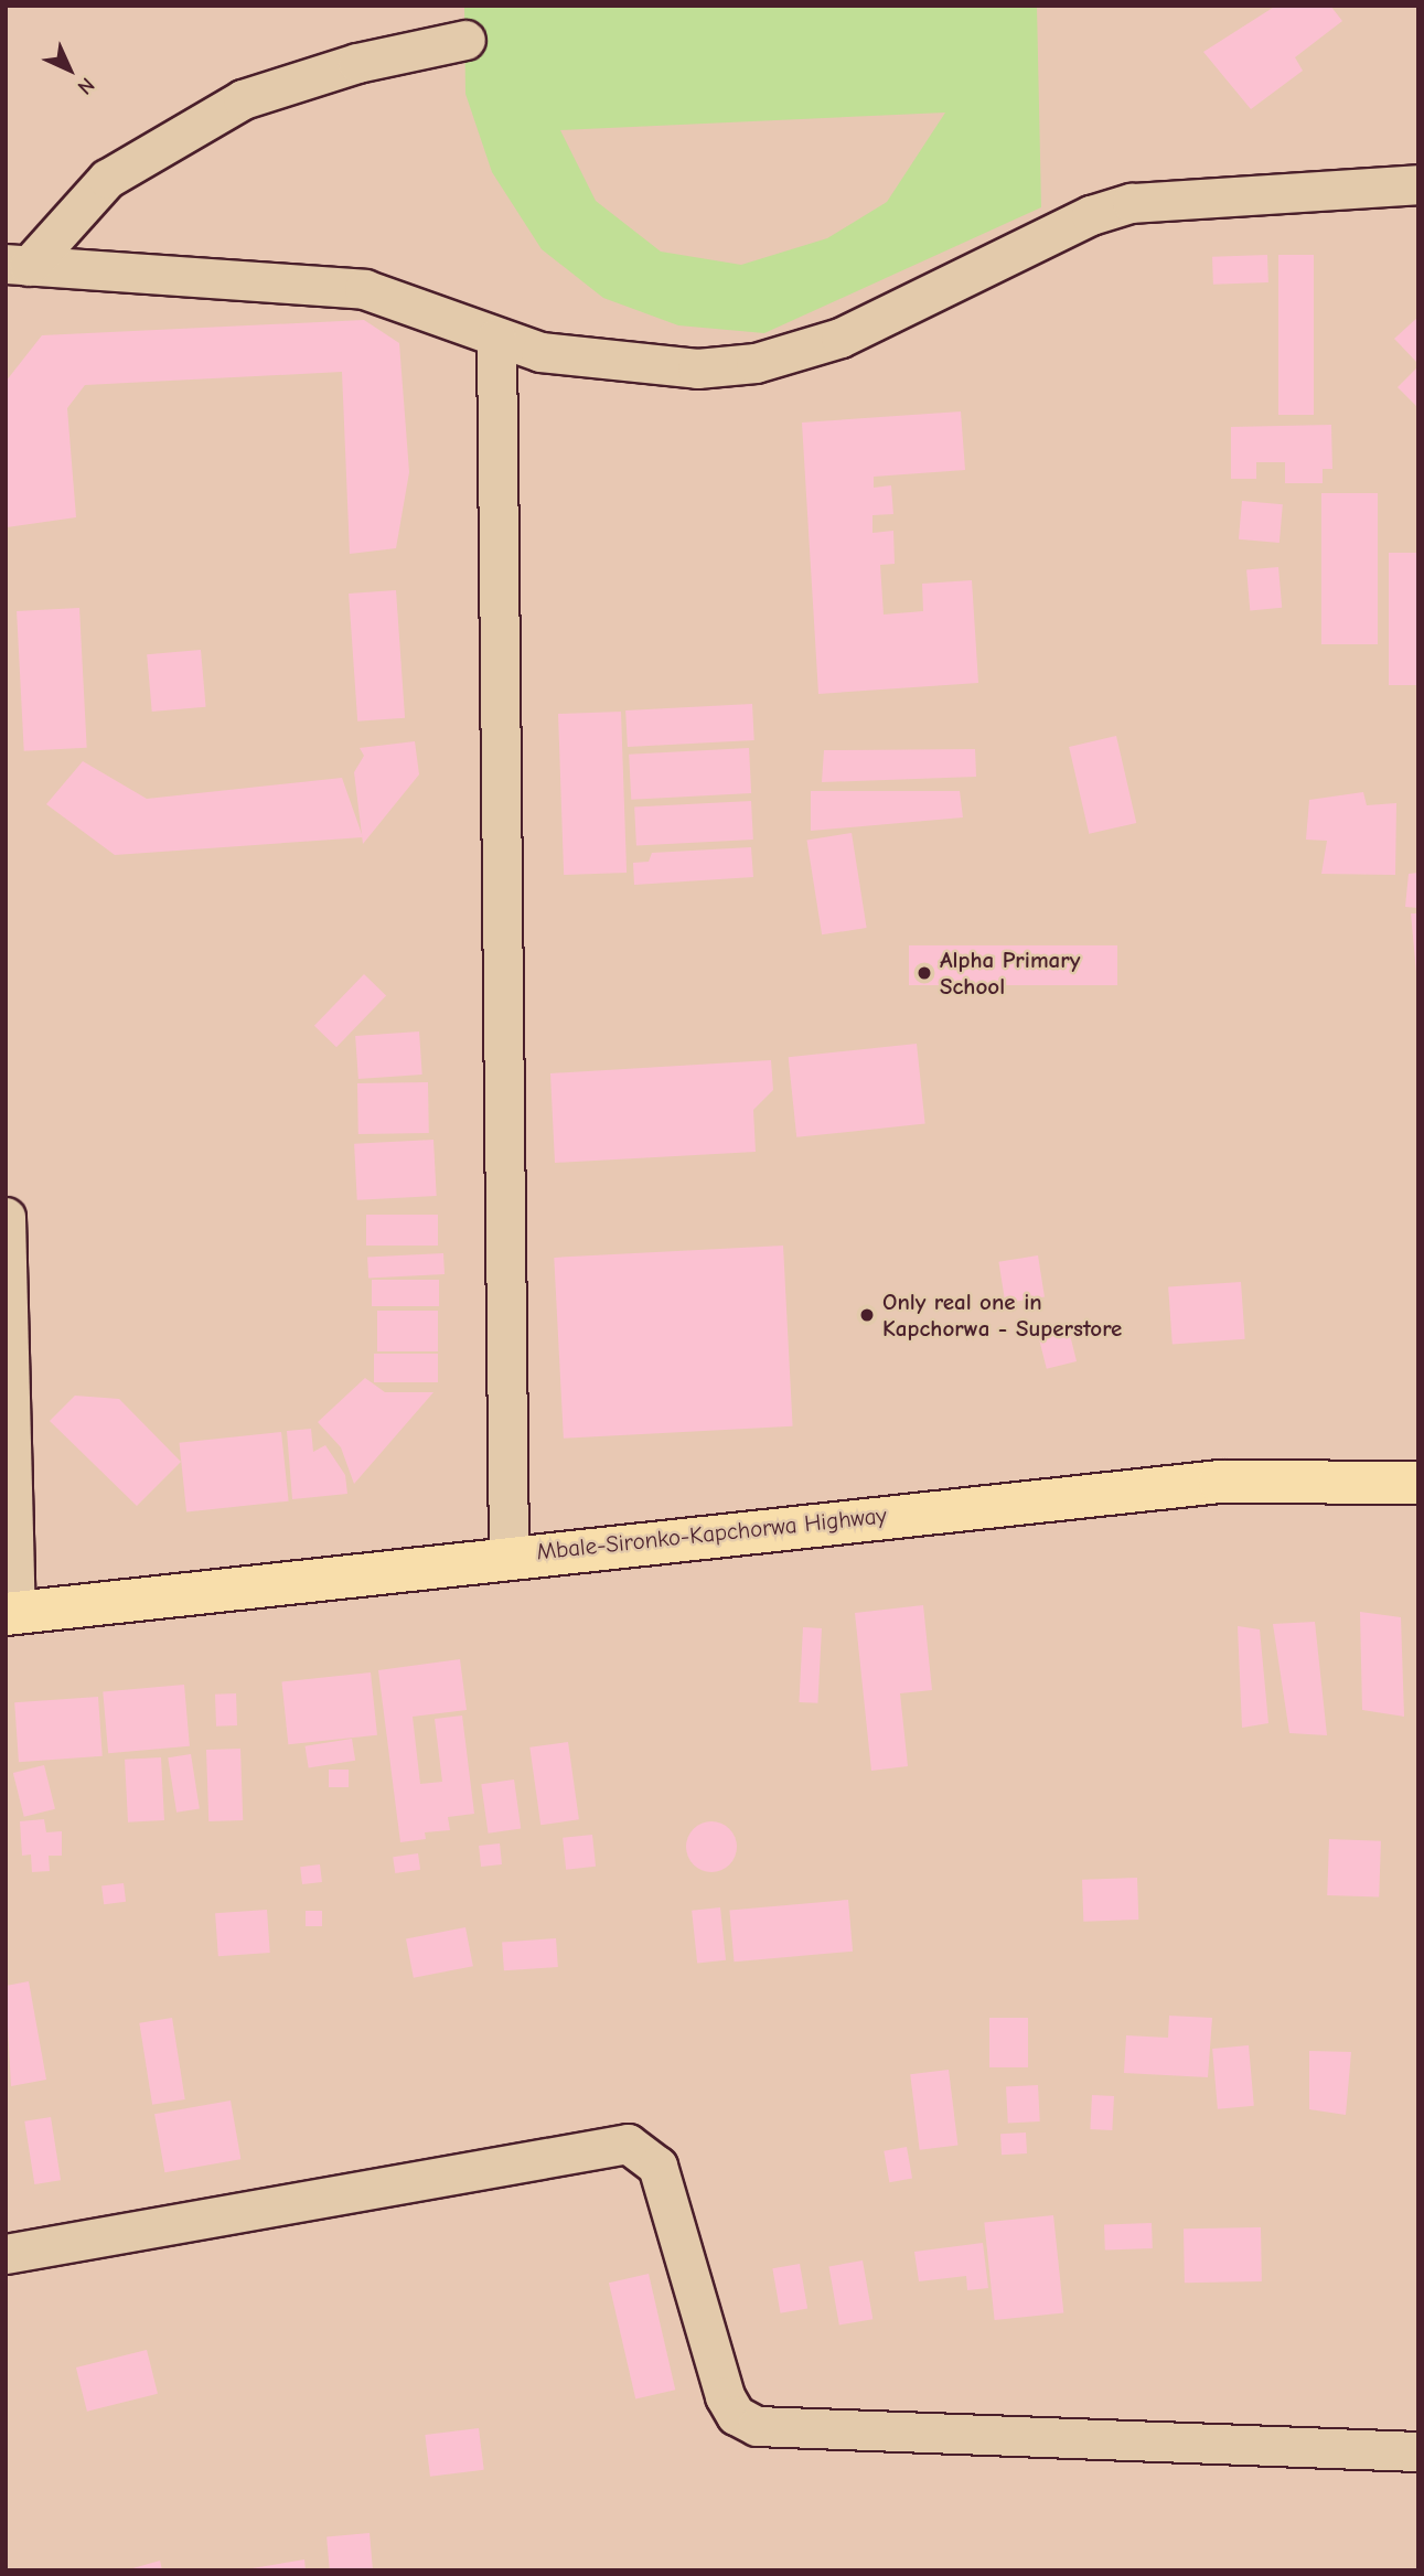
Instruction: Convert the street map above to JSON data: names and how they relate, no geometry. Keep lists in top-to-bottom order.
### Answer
{
  "streets": {
    "main road": ["Mbale-Sironko-Kapchorwa Highway"]
  },
  "places": ["Alpha Primary School", "Only real one in Kapchorwa - Superstore"],
  "north": "bottom right"
}
